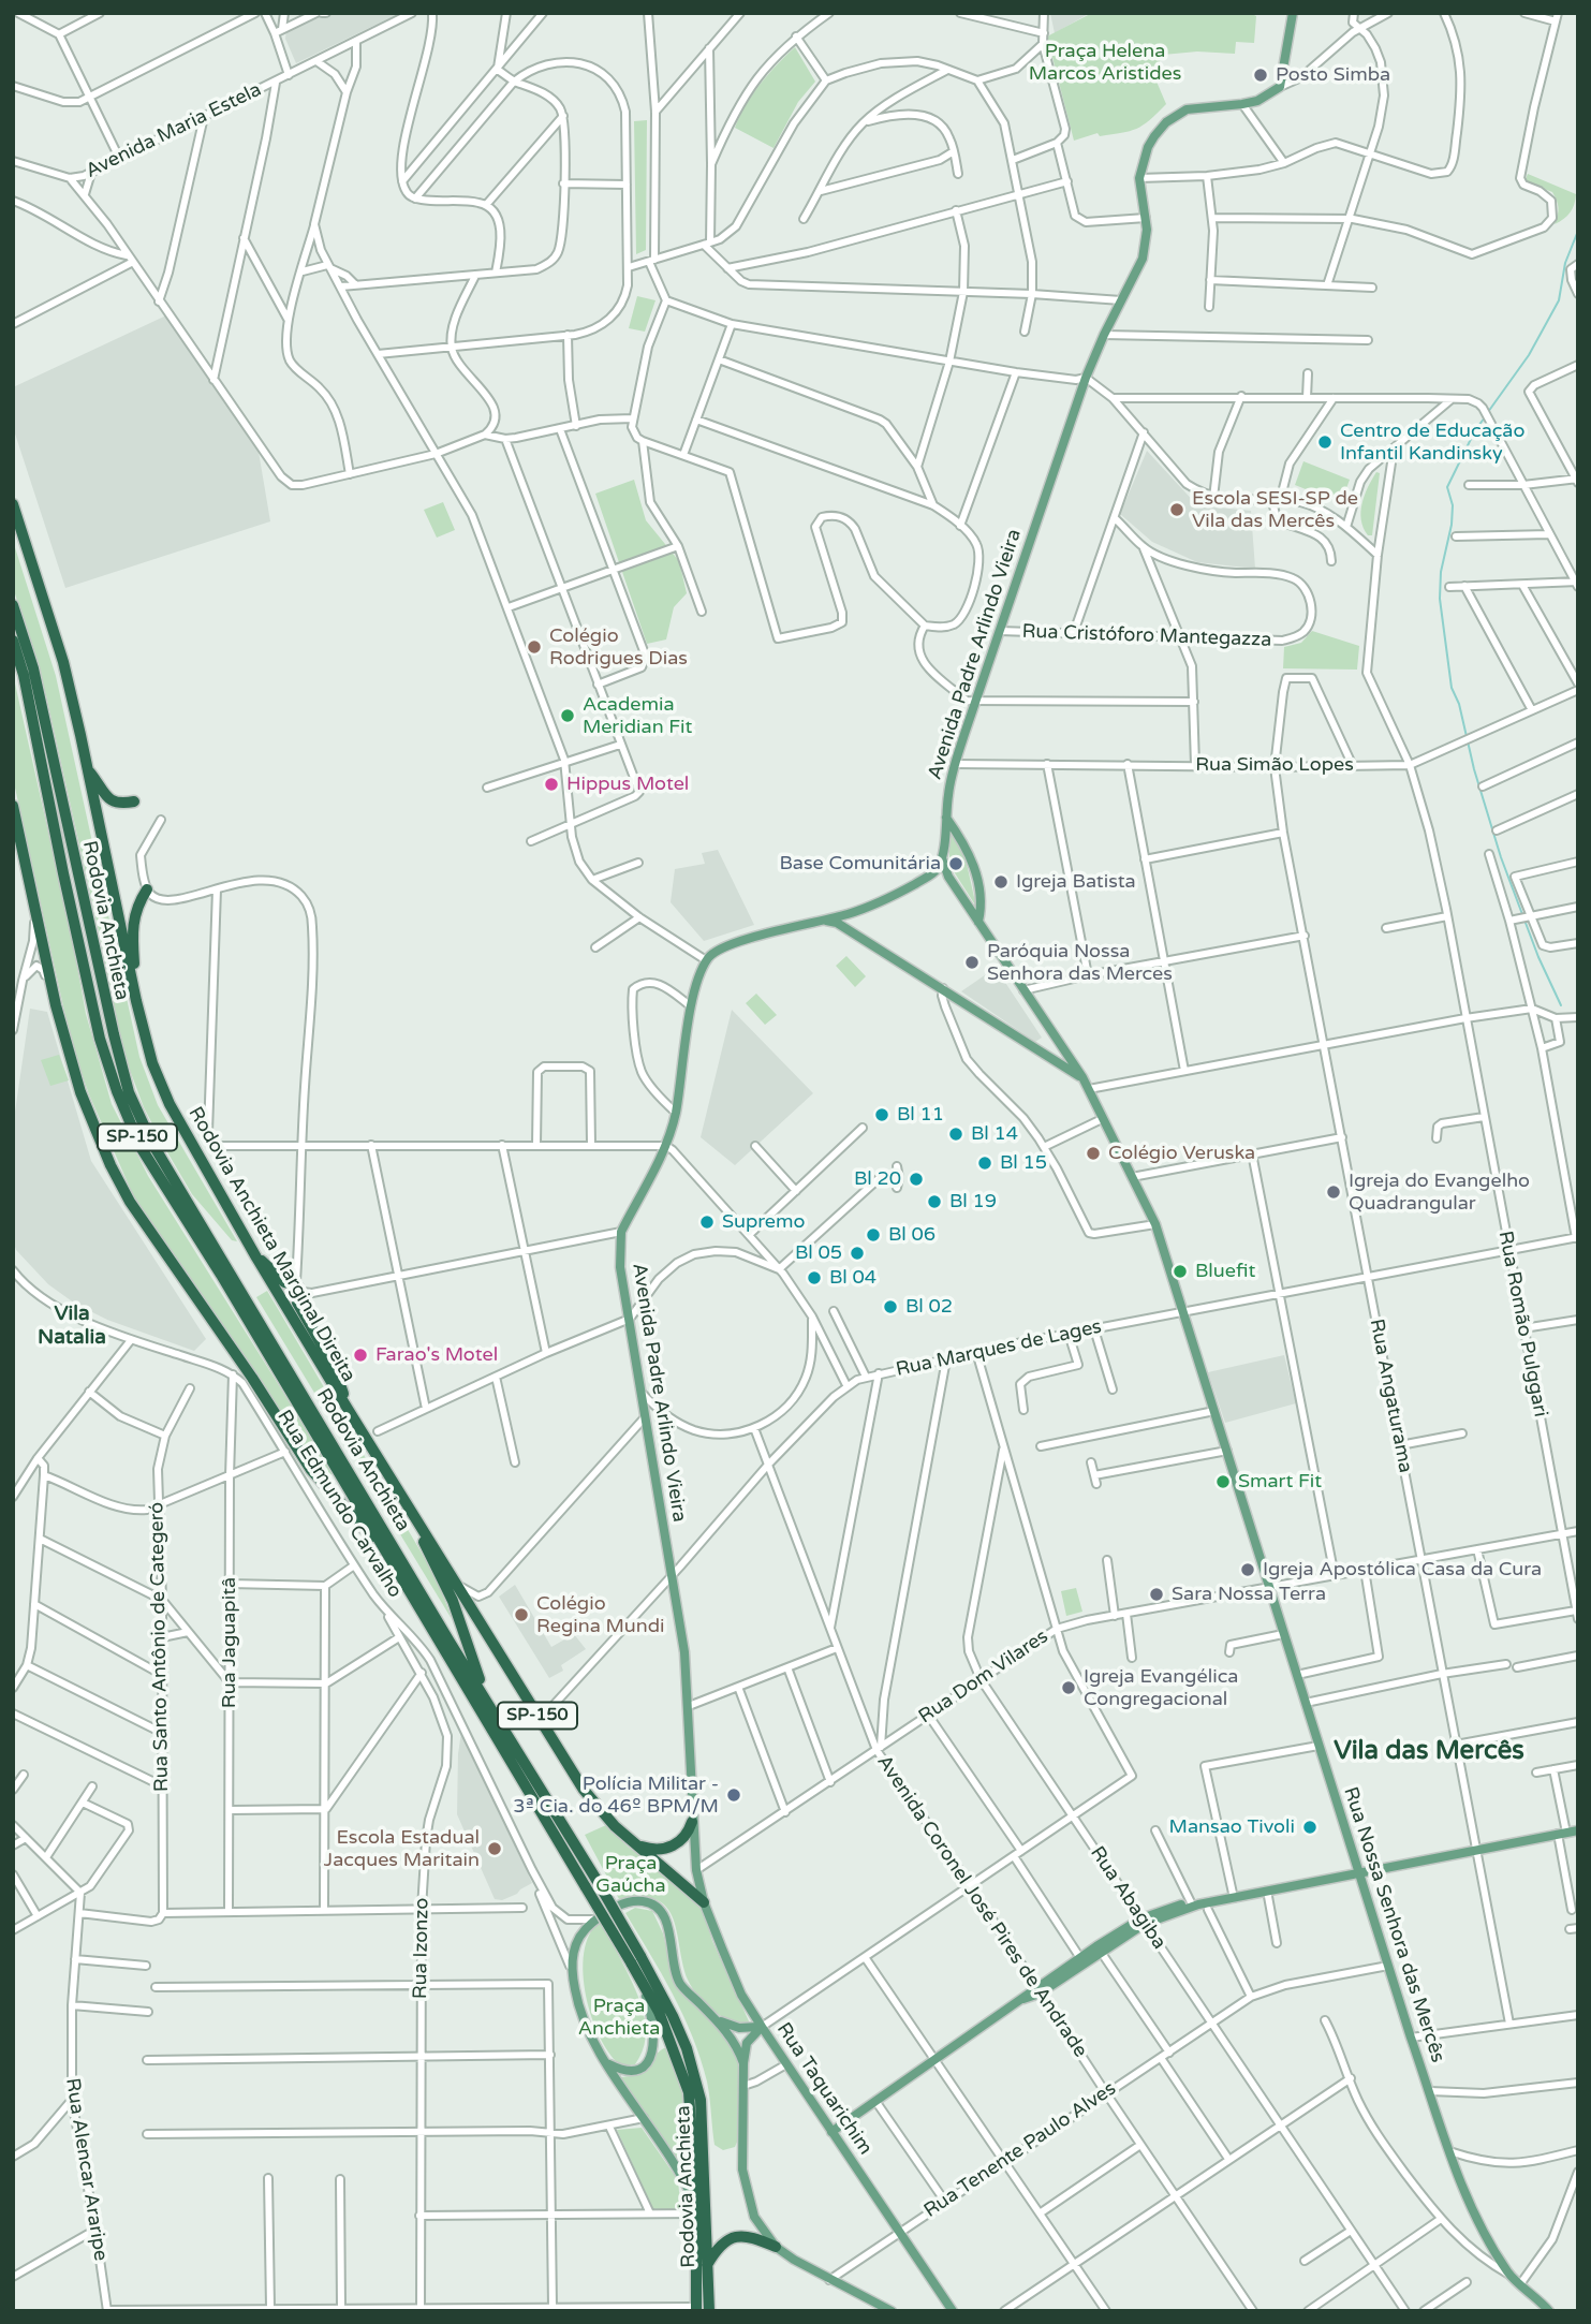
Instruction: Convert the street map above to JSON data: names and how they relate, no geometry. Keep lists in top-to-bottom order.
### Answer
{
  "streets": {
    "highway": ["Rodovia Anchieta", "SP-150", "Rodovia Anchieta Marginal Direita"],
    "main road": [
      "Avenida Padre Arlindo Vieira",
      "Rua Edmundo Carvalho",
      "Rua Nossa Senhora das Mercês",
      "Rua Taquarichim"
    ],
    "street": [
      "Avenida Maria Estela",
      "Rua Cristóforo Mantegazza",
      "Rua Simão Lopes",
      "Rua Romão Pulggari",
      "Rua Marques de Lages",
      "Rua Angaturama",
      "Rua Jaguapitâ",
      "Rua Santo Antônio de Categeró",
      "Rua Dom Vilares",
      "Rua Abagiba",
      "Avenida Coronel José Pires de Andrade",
      "Rua Izonzo",
      "Rua Tenente Paulo Alves",
      "Rua Alencar Araripe"
    ]
  },
  "crossings": [
    ["Rua Cristóforo Mantegazza", "Avenida Padre Arlindo Vieira"],
    ["Avenida Padre Arlindo Vieira", "Rua Simão Lopes"],
    ["Avenida Padre Arlindo Vieira", "Rua Marques de Lages"],
    ["Avenida Padre Arlindo Vieira", "Rua Dom Vilares"],
    ["Avenida Padre Arlindo Vieira", "Avenida Coronel José Pires de Andrade"],
    ["Avenida Padre Arlindo Vieira", "Rua Nossa Senhora das Mercês"],
    ["Avenida Padre Arlindo Vieira", "Rua Taquarichim"],
    ["Rua Simão Lopes", "Rua Romão Pulggari"],
    ["Rua Simão Lopes", "Rua Angaturama"],
    ["Rodovia Anchieta", "SP-150"],
    ["Rodovia Anchieta", "Rua Edmundo Carvalho"],
    ["Rodovia Anchieta Marginal Direita", "Rua Taquarichim"],
    ["Rua Romão Pulggari", "Rua Marques de Lages"],
    ["Rua Romão Pulggari", "Rua Dom Vilares"],
    ["Rua Marques de Lages", "Rua Angaturama"],
    ["Rua Marques de Lages", "Avenida Coronel José Pires de Andrade"],
    ["Rua Marques de Lages", "Rua Nossa Senhora das Mercês"],
    ["Rua Angaturama", "Rua Dom Vilares"],
    ["Rua Edmundo Carvalho", "Rua Jaguapitâ"],
    ["Rua Edmundo Carvalho", "Rua Izonzo"],
    ["Rua Dom Vilares", "Rua Abagiba"],
    ["Rua Dom Vilares", "Avenida Coronel José Pires de Andrade"],
    ["Rua Dom Vilares", "Rua Nossa Senhora das Mercês"],
    ["Rua Dom Vilares", "Rua Taquarichim"],
    ["Rua Abagiba", "Rua Tenente Paulo Alves"],
    ["Avenida Coronel José Pires de Andrade", "Rua Tenente Paulo Alves"],
    ["Rua Nossa Senhora das Mercês", "Rua Tenente Paulo Alves"],
    ["Rua Taquarichim", "Rua Tenente Paulo Alves"]
  ],
  "districts": ["Vila Natalia", "Vila das Mercês"],
  "parks": ["Praça Helena Marcos Aristides", "Praça Gaúcha", "Praça Anchieta"],
  "places": [
    "Posto Simba",
    "Centro de Educação Infantil Kandinsky",
    "Escola SESI-SP de Vila das Mercês",
    "Colégio Rodrigues Dias",
    "Academia Meridian Fit",
    "Hippus Motel",
    "Base Comunitária",
    "Igreja Batista",
    "Paróquia Nossa Senhora das Merces",
    "Bl 11",
    "Bl 14",
    "Colégio Veruska",
    "Bl 15",
    "Bl 20",
    "Igreja do Evangelho Quadrangular",
    "Bl 19",
    "Supremo",
    "Bl 06",
    "Bl 05",
    "Bluefit",
    "Bl 04",
    "Bl 02",
    "Farao's Motel",
    "Smart Fit",
    "Igreja Apostólica Casa da Cura",
    "Sara Nossa Terra",
    "Colégio Regina Mundi",
    "Igreja Evangélica Congregacional",
    "Polícia Militar - 3ª Cia. do 46º BPM/M",
    "Mansao Tivoli",
    "Escola Estadual Jacques Maritain"
  ]
}
